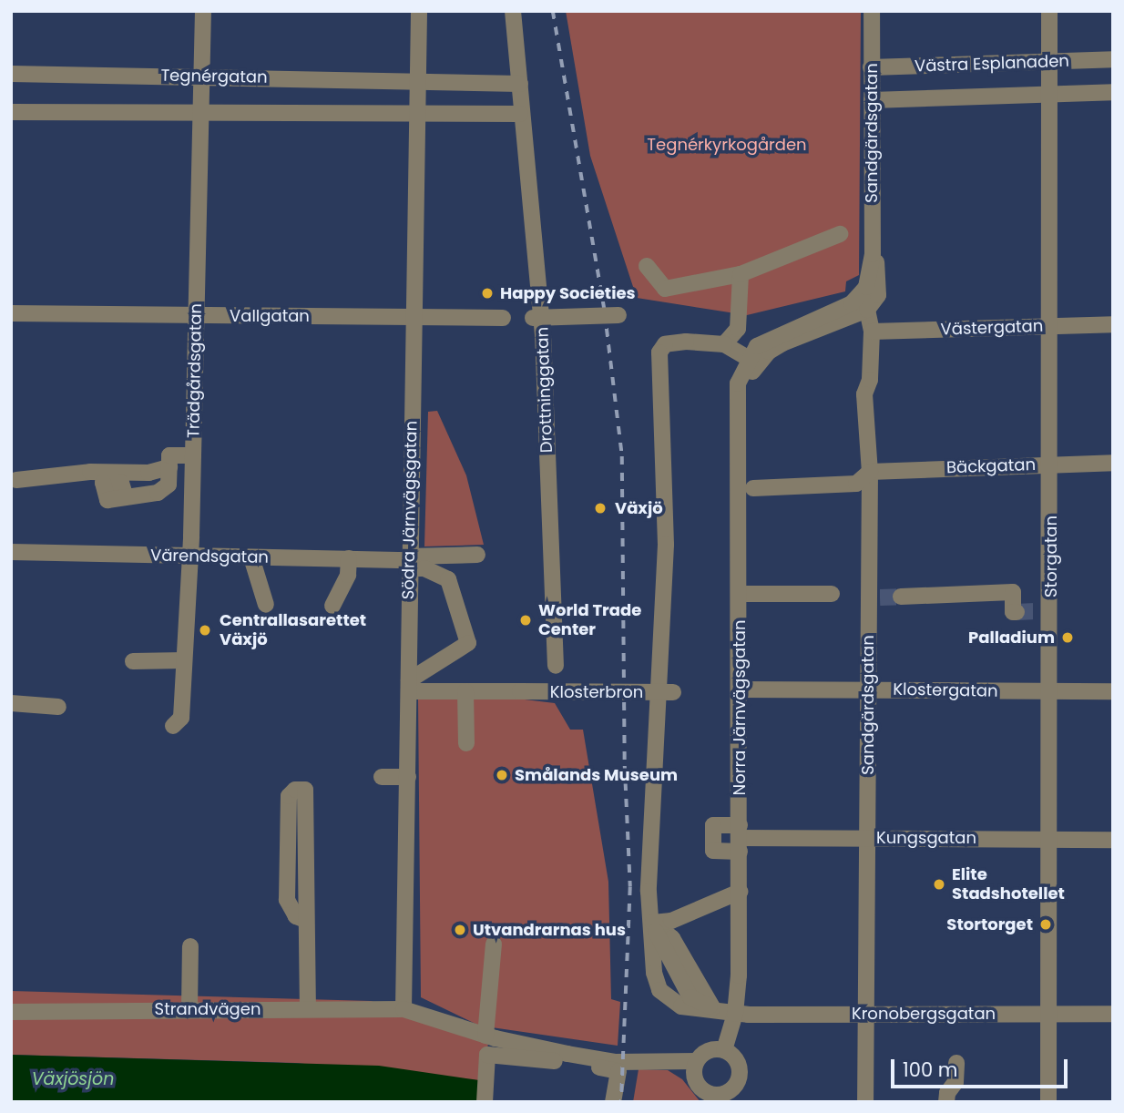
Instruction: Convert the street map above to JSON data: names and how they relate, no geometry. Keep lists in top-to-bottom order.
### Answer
{
  "streets": {
    "street": [
      "Västra Esplanaden",
      "Tegnérgatan",
      "Sandgärdsgatan",
      "Vallgatan",
      "Västergatan",
      "Trädgårdsgatan",
      "Drottninggatan",
      "Bäckgatan",
      "Södra Järnvägsgatan",
      "Värendsgatan",
      "Storgatan",
      "Klostergatan",
      "Klosterbron",
      "Norra Järnvägsgatan",
      "Kungsgatan",
      "Strandvägen",
      "Kronobergsgatan"
    ]
  },
  "crossings": [
    ["Västra Esplanaden", "Sandgärdsgatan"],
    ["Västra Esplanaden", "Storgatan"],
    ["Tegnérgatan", "Trädgårdsgatan"],
    ["Tegnérgatan", "Södra Järnvägsgatan"],
    ["Sandgärdsgatan", "Västergatan"],
    ["Sandgärdsgatan", "Bäckgatan"],
    ["Sandgärdsgatan", "Klostergatan"],
    ["Sandgärdsgatan", "Norra Järnvägsgatan"],
    ["Sandgärdsgatan", "Kungsgatan"],
    ["Sandgärdsgatan", "Kronobergsgatan"],
    ["Vallgatan", "Trädgårdsgatan"],
    ["Vallgatan", "Södra Järnvägsgatan"],
    ["Västergatan", "Storgatan"],
    ["Trädgårdsgatan", "Värendsgatan"],
    ["Bäckgatan", "Storgatan"],
    ["Södra Järnvägsgatan", "Värendsgatan"],
    ["Södra Järnvägsgatan", "Klosterbron"],
    ["Södra Järnvägsgatan", "Strandvägen"],
    ["Storgatan", "Klostergatan"],
    ["Storgatan", "Kungsgatan"],
    ["Storgatan", "Kronobergsgatan"],
    ["Klostergatan", "Norra Järnvägsgatan"],
    ["Norra Järnvägsgatan", "Kungsgatan"],
    ["Norra Järnvägsgatan", "Strandvägen"],
    ["Norra Järnvägsgatan", "Kronobergsgatan"]
  ],
  "water": ["Växjösjön"],
  "parks": ["Tegnérkyrkogården"],
  "places": [
    "Happy Societies",
    "Växjö",
    "World Trade Center",
    "Centrallasarettet Växjö",
    "Palladium",
    "Smålands Museum",
    "Elite Stadshotellet",
    "Stortorget",
    "Utvandrarnas hus"
  ],
  "scale_bar": "100 m"
}
